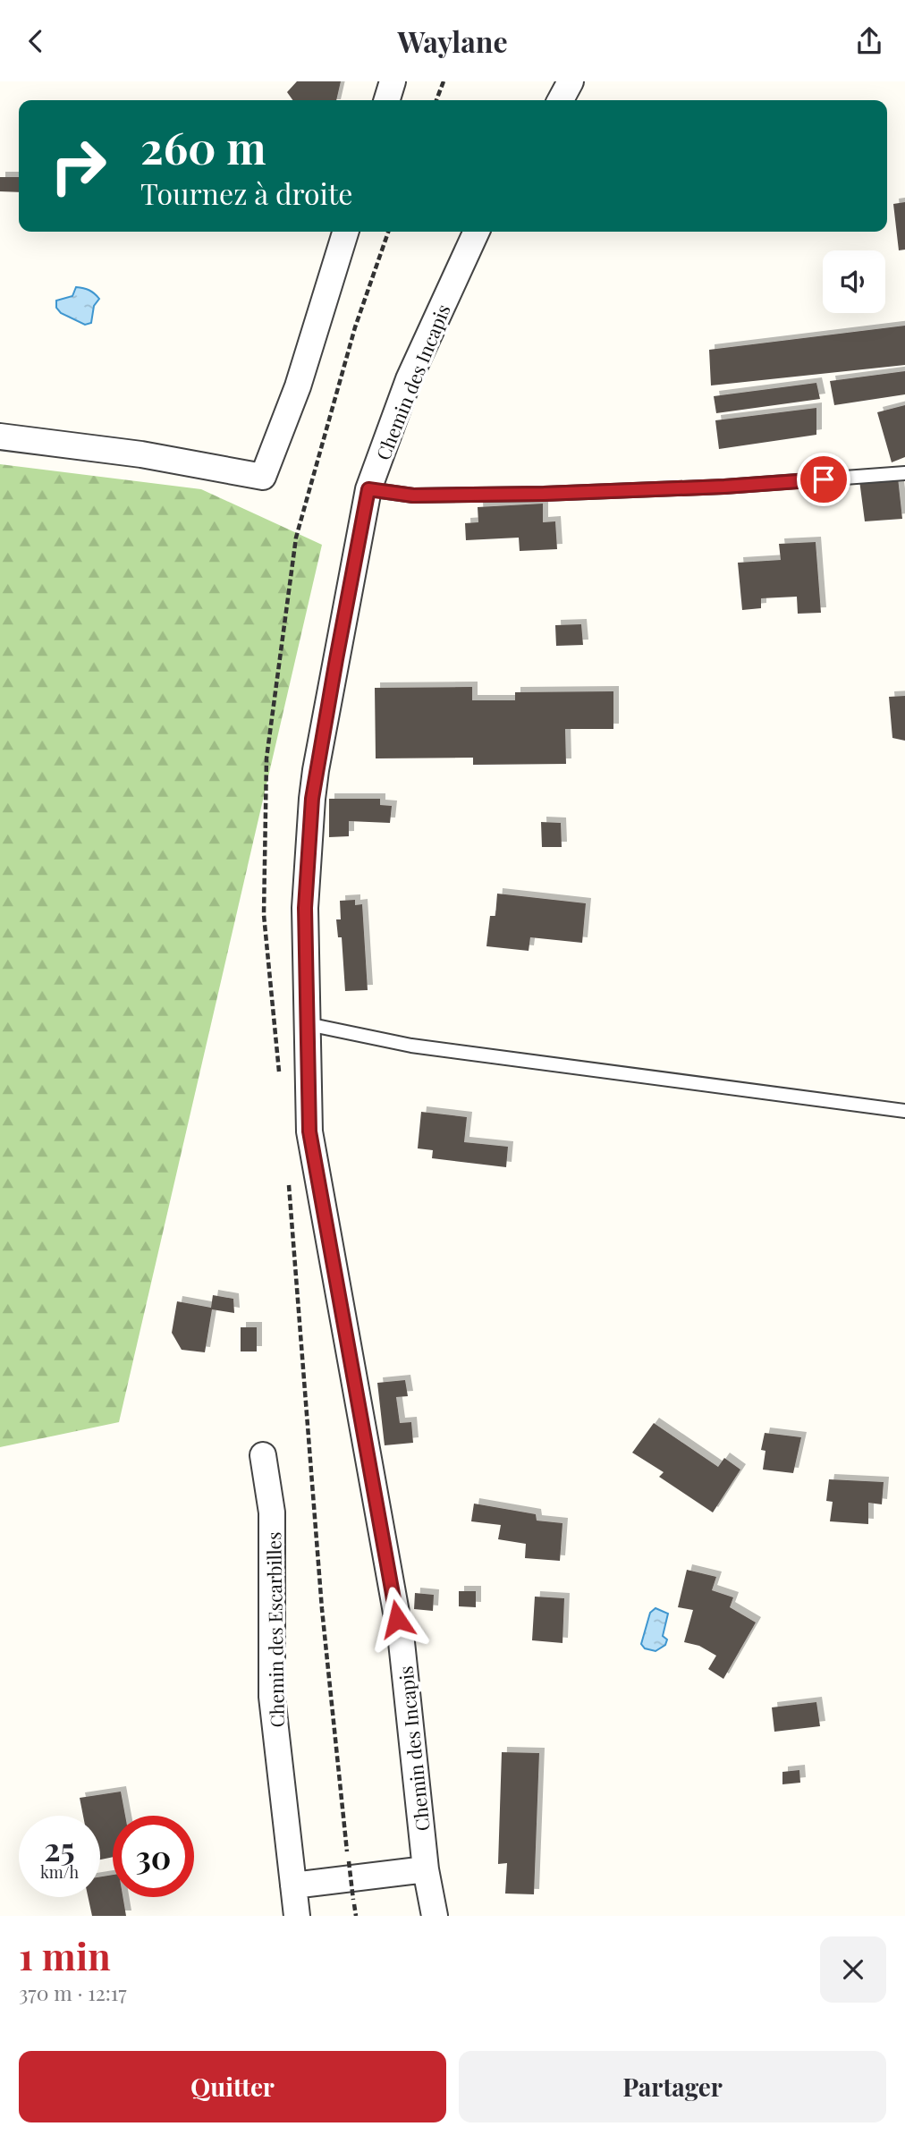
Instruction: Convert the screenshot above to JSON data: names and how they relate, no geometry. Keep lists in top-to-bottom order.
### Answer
{
  "streets": {
    "street": ["Chemin des Incapis", "Chemin des Escarbilles"]
  },
  "page": {
    "header": "Waylane",
    "turn": ["260 m", "Tournez à droite"],
    "speed": "25 km/h",
    "limit": "30",
    "heading": ["1 min", "370 m · 12:17"],
    "buttons": ["Quitter", "Partager"]
  }
}
